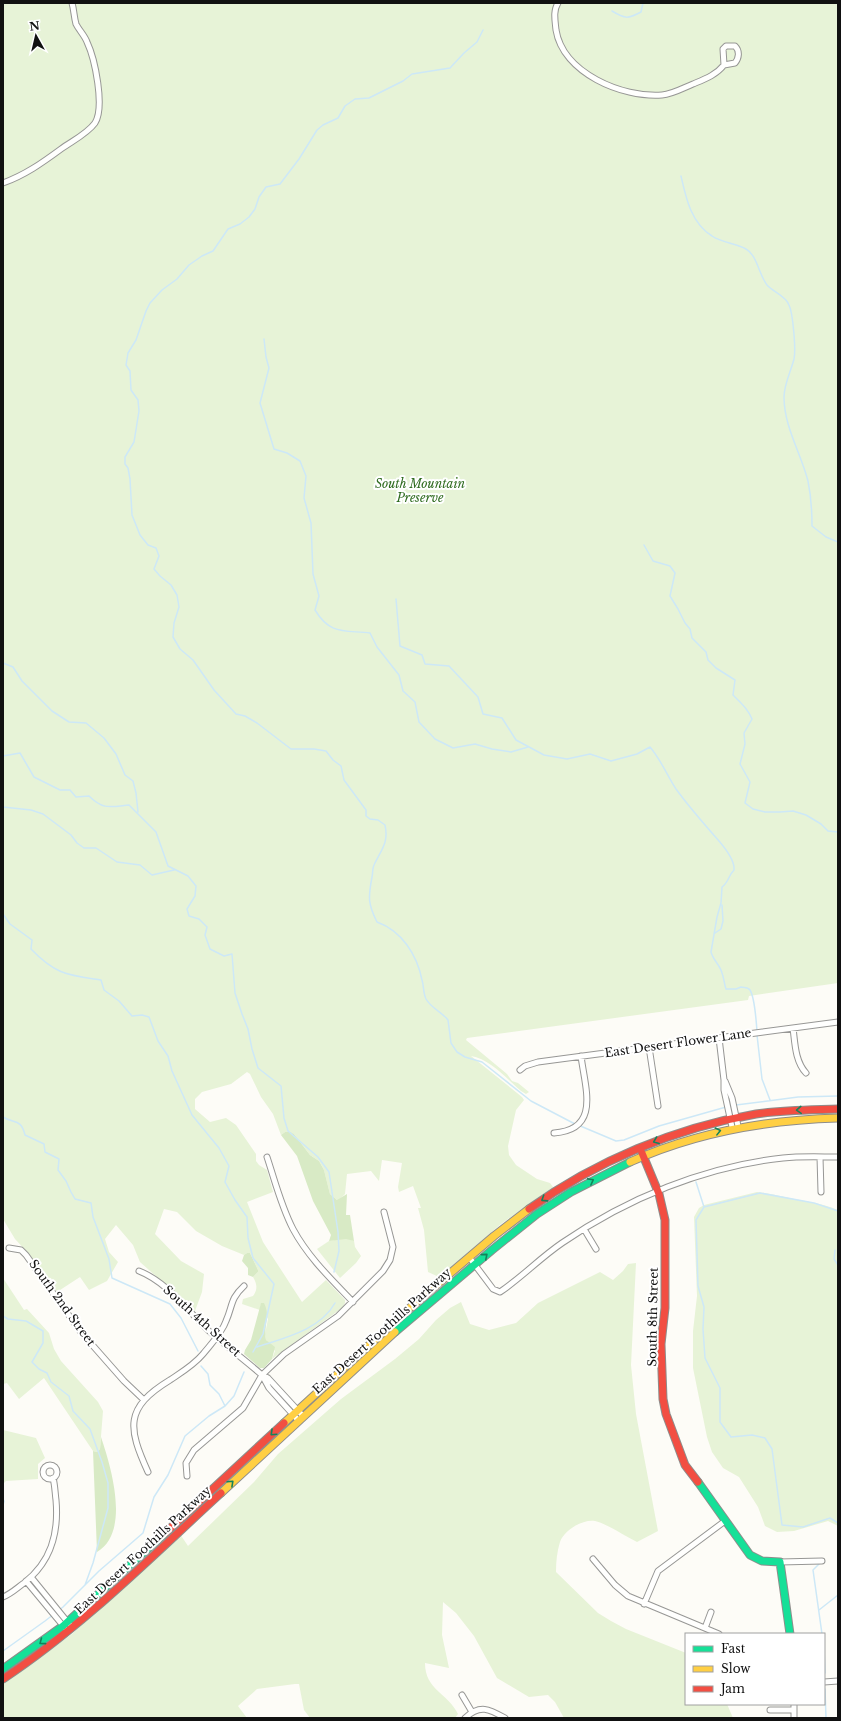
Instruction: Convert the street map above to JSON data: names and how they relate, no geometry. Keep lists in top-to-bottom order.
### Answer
{
  "streets": {
    "street": [
      "East Desert Flower Lane",
      "South 2nd Street",
      "South 8th Street",
      "South 4th Street",
      "East Desert Foothills Parkway"
    ]
  },
  "crossings": [
    ["South 8th Street", "East Desert Foothills Parkway"],
    ["South 4th Street", "East Desert Foothills Parkway"]
  ],
  "parks": ["South Mountain Preserve"],
  "legend": ["Fast", "Slow", "Jam"],
  "north": "top"
}
